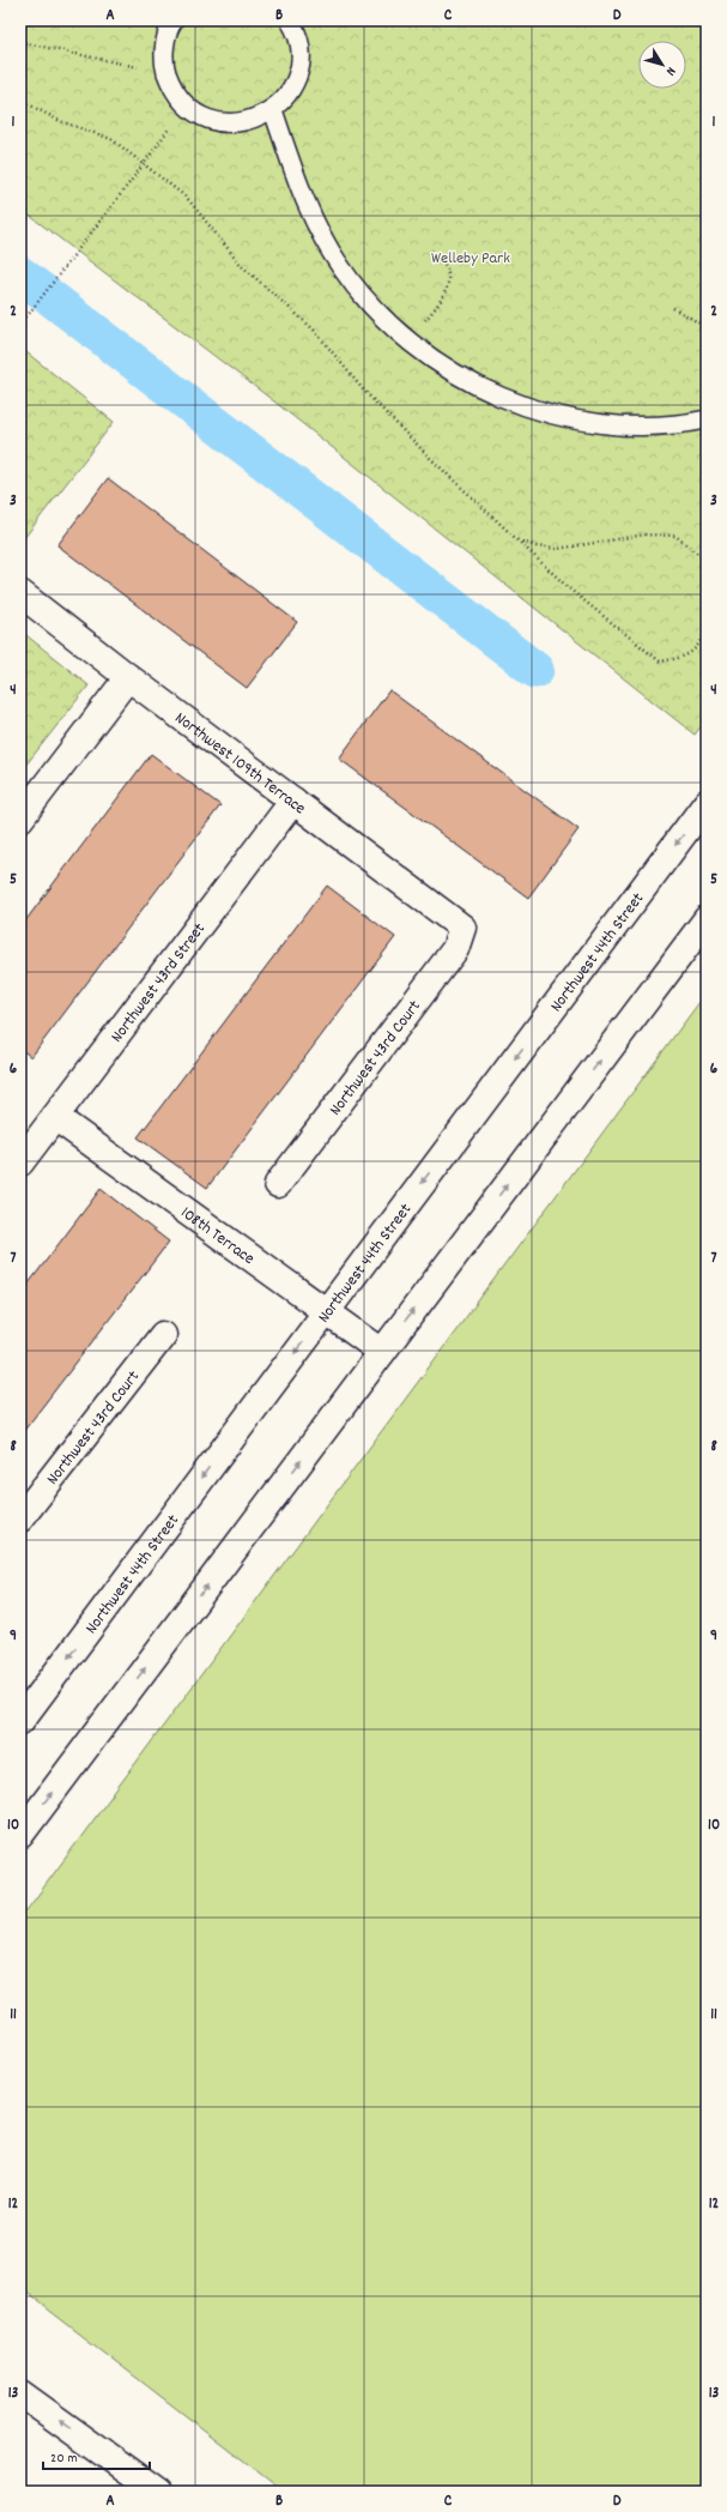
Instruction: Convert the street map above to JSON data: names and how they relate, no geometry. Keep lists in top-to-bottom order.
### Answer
{
  "streets": {
    "street": [
      "Northwest 109th Terrace",
      "Northwest 44th Street",
      "Northwest 43rd Street",
      "Northwest 43rd Court",
      "108th Terrace"
    ]
  },
  "crossings": [
    ["Northwest 109th Terrace", "Northwest 43rd Street"],
    ["Northwest 109th Terrace", "Northwest 43rd Court"],
    ["Northwest 44th Street", "108th Terrace"],
    ["Northwest 43rd Street", "108th Terrace"]
  ],
  "parks": ["Welleby Park"],
  "scale_bar": "20 m",
  "north": "bottom right",
  "grid": {
    "columns": [
      "A",
      "B",
      "C",
      "D"
    ],
    "rows": [
      "1",
      "2",
      "3",
      "4",
      "5",
      "6",
      "7",
      "8",
      "9",
      "10",
      "11",
      "12",
      "13"
    ]
  }
}
